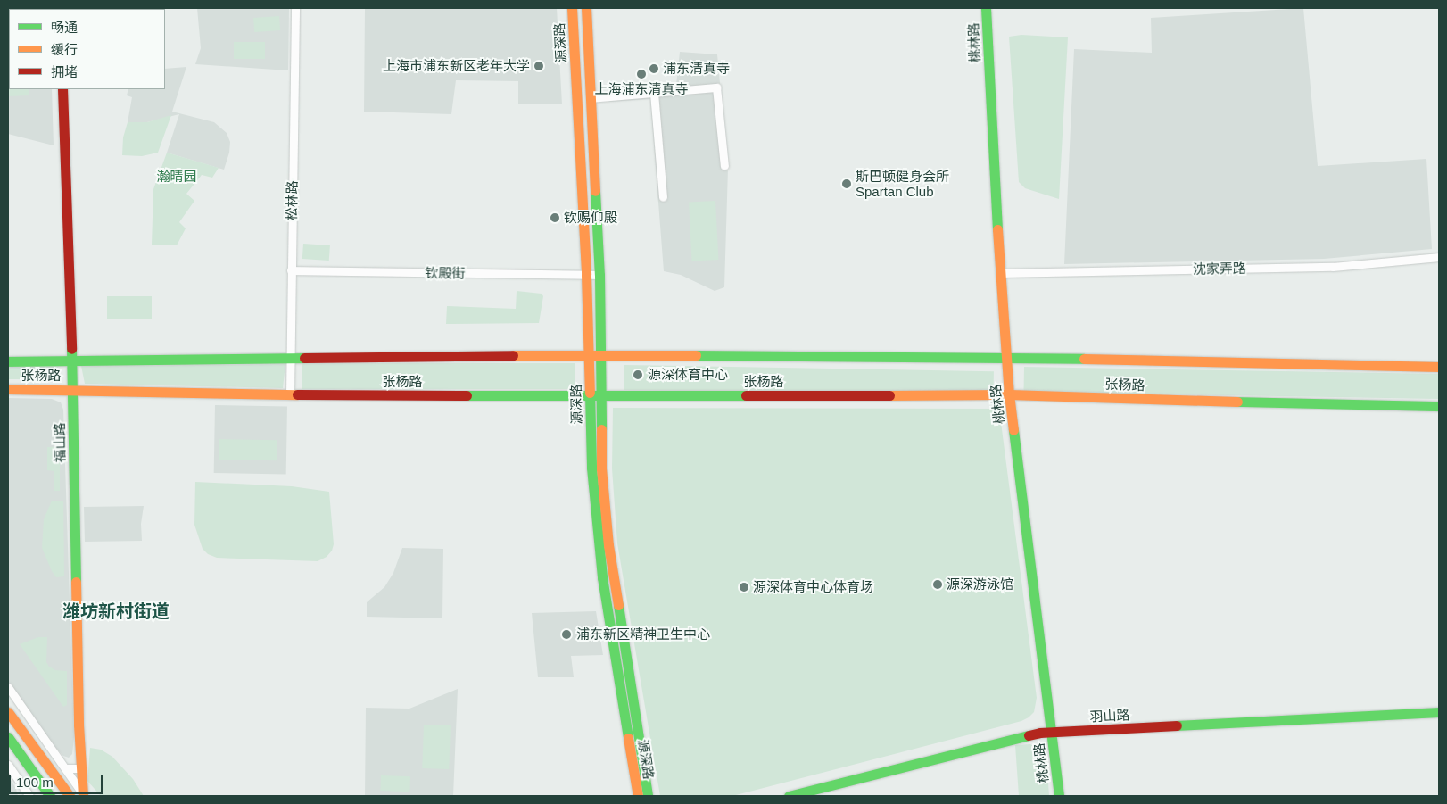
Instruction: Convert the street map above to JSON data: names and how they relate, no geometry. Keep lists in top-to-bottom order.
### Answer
{
  "streets": {
    "main road": [
      "源深路",
      "桃林路",
      "张杨路",
      "福山路",
      "羽山路"
    ],
    "street": ["松林路", "沈家弄路", "钦殿街"]
  },
  "crossings": [
    ["源深路", "钦殿街"],
    ["源深路", "张杨路"],
    ["桃林路", "沈家弄路"],
    ["桃林路", "张杨路"],
    ["桃林路", "羽山路"],
    ["松林路", "钦殿街"],
    ["松林路", "张杨路"],
    ["张杨路", "福山路"]
  ],
  "districts": ["潍坊新村街道"],
  "parks": ["瀚晴园"],
  "places": [
    "上海市浦东新区老年大学",
    "浦东清真寺",
    "上海浦东清真寺",
    "斯巴顿健身会所 Spartan Club",
    "钦赐仰殿",
    "源深体育中心",
    "源深游泳馆",
    "源深体育中心体育场",
    "浦东新区精神卫生中心"
  ],
  "legend": ["畅通", "缓行", "拥堵"],
  "scale_bar": "100 m"
}
